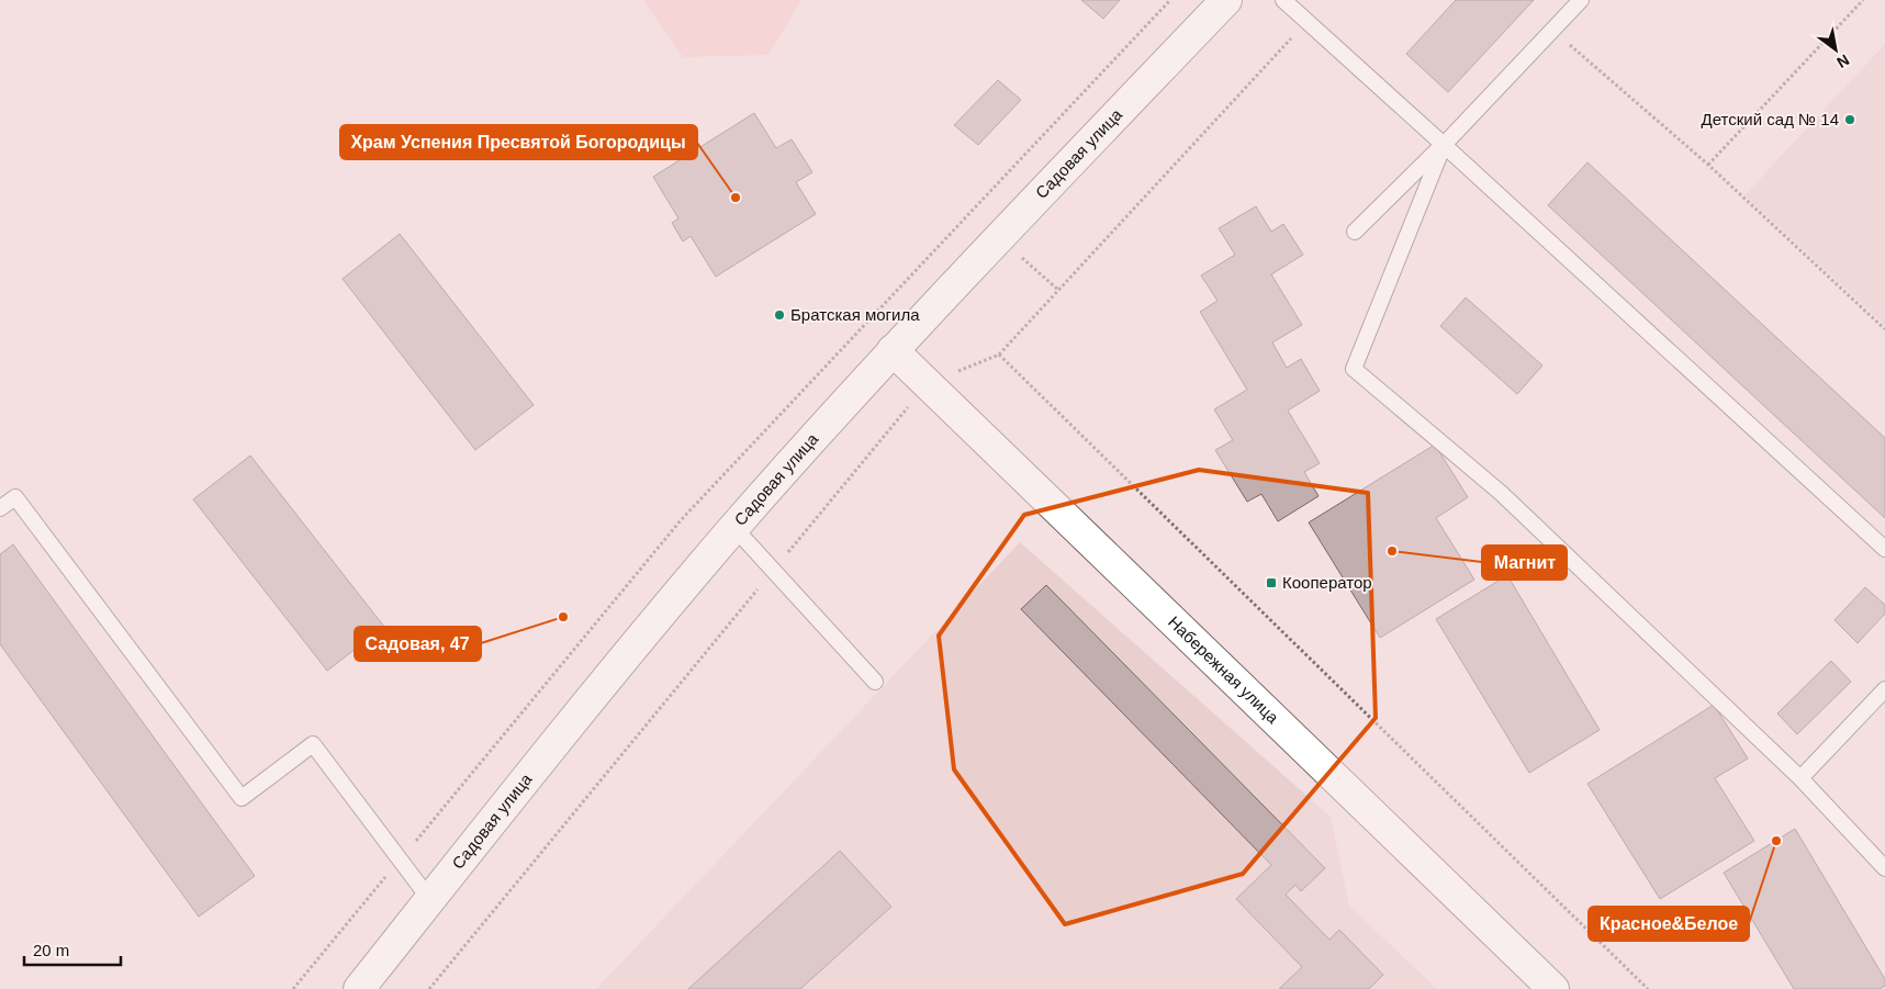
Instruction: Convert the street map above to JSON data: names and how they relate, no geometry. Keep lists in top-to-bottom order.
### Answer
{
  "streets": {
    "main road": ["Садовая улица", "Набережная улица"]
  },
  "crossings": [
    ["Садовая улица", "Набережная улица"]
  ],
  "places": {
    "other": [
      "Детский сад № 14",
      "Храм Успения Пресвятой Богородицы",
      "Братская могила",
      "Магнит",
      "Садовая, 47",
      "Красное&Белое"
    ],
    "transit": ["Кооператор"]
  },
  "scale_bar": "20 m",
  "north": "bottom right"
}
